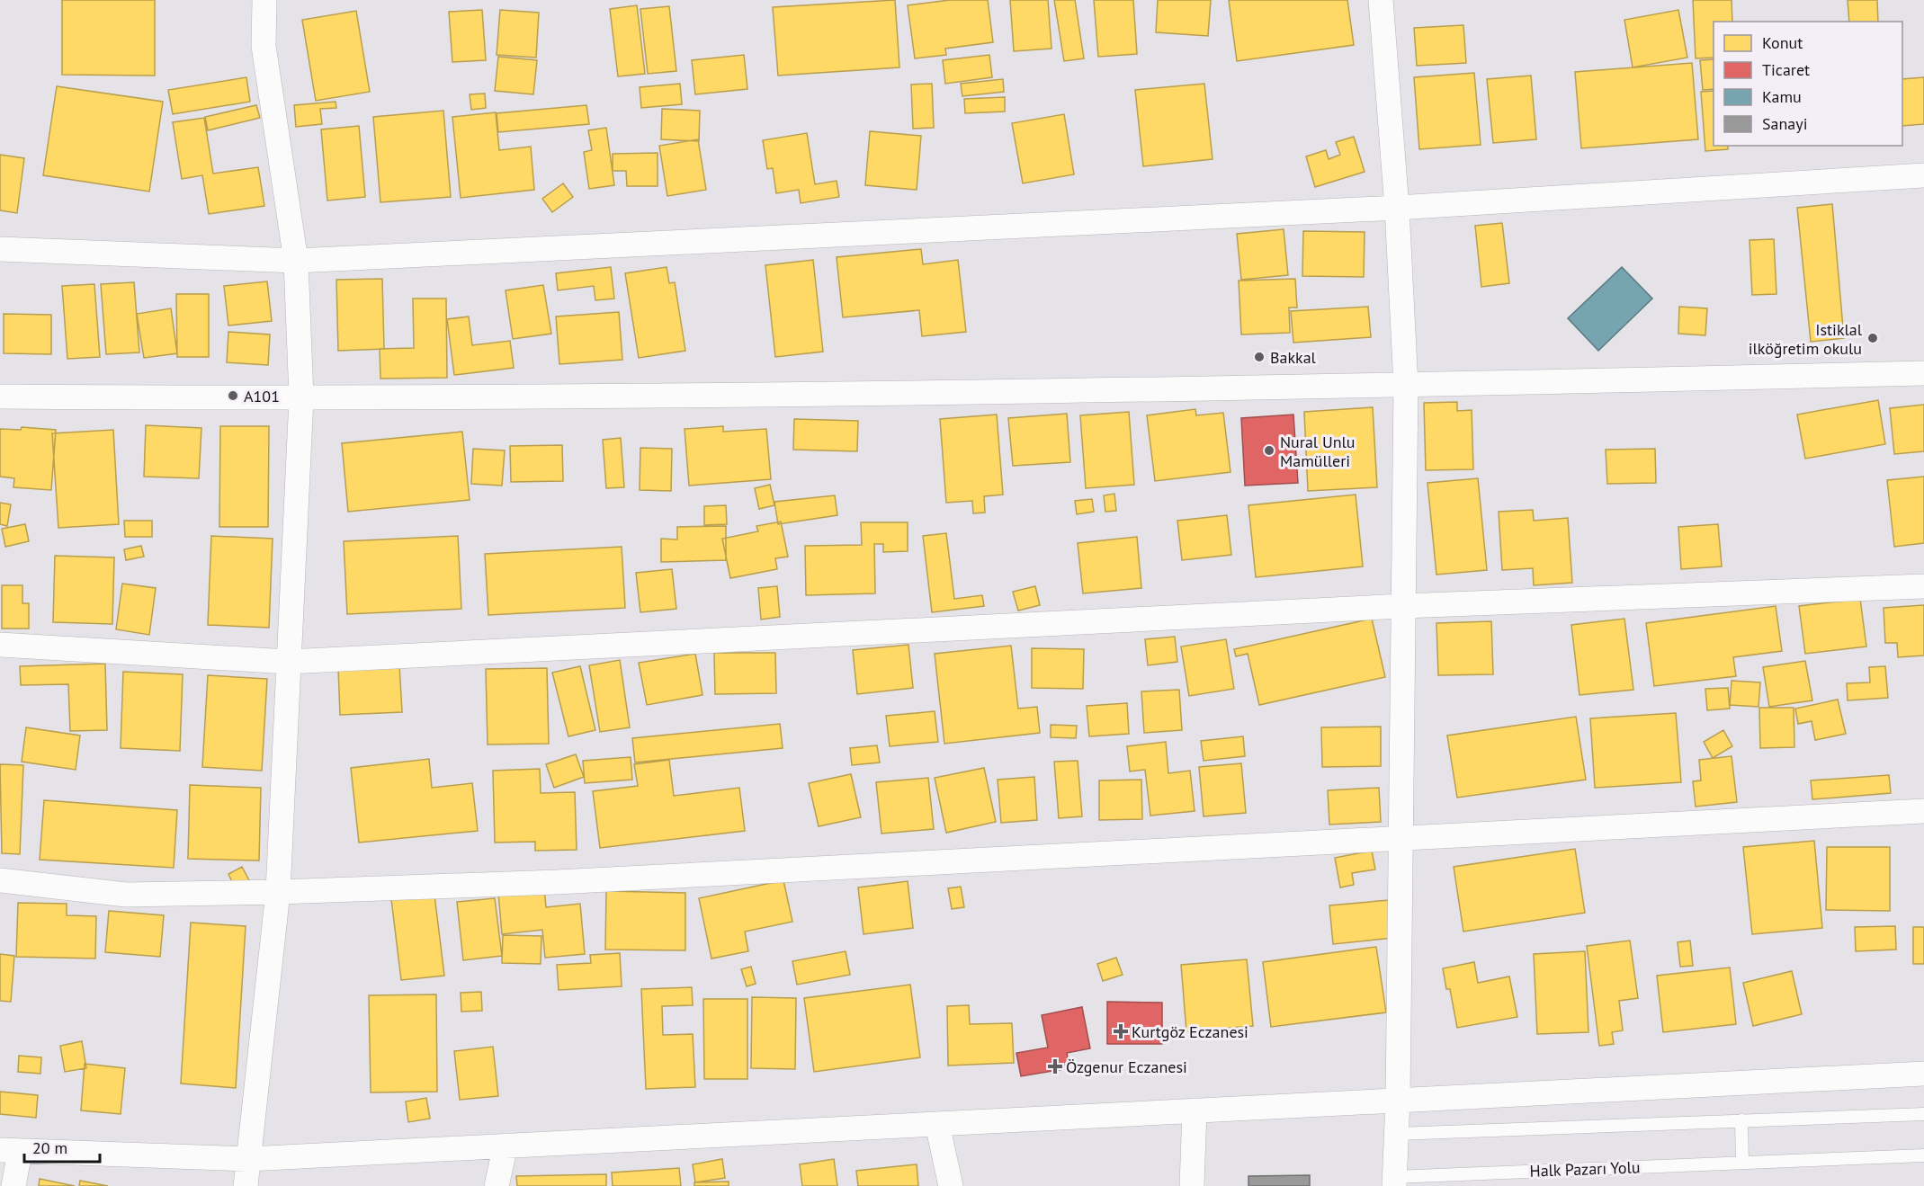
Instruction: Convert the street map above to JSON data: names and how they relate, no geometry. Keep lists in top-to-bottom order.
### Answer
{
  "streets": {
    "lane": ["Halk Pazarı Yolu"]
  },
  "places": {
    "other": [
      "Istiklal ilköğretim okulu",
      "Bakkal",
      "A101",
      "Nural Unlu Mamülleri"
    ],
    "health": ["Kurtgöz Eczanesi", "Özgenur Eczanesi"]
  },
  "legend": [
    "Konut",
    "Ticaret",
    "Kamu",
    "Sanayi"
  ],
  "scale_bar": "20 m"
}
